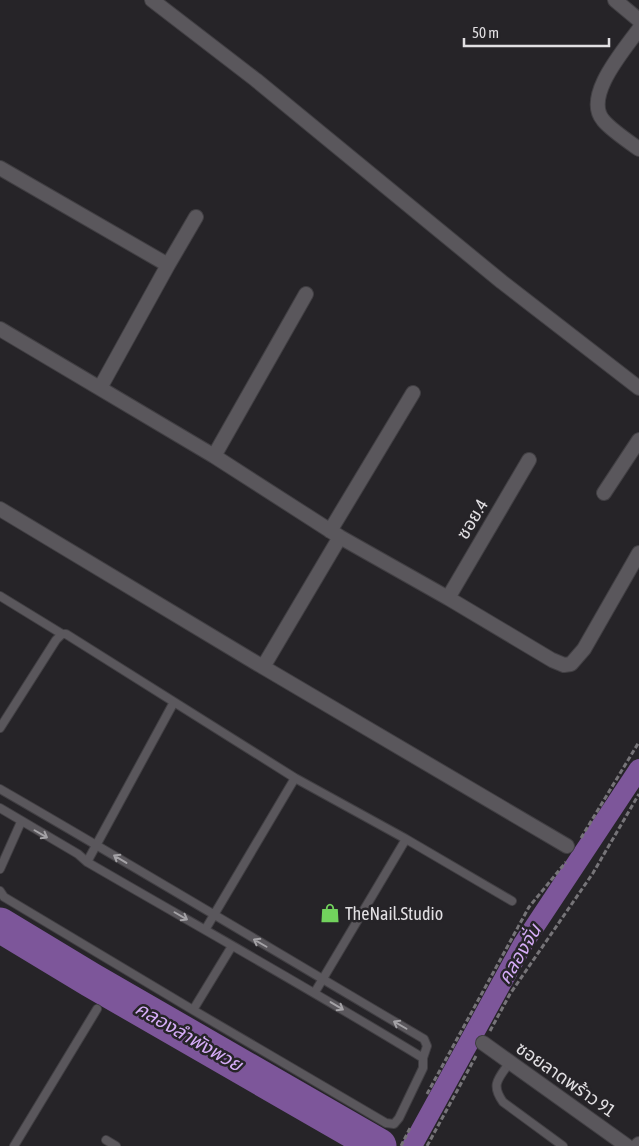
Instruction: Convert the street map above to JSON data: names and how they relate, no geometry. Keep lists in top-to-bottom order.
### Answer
{
  "streets": {
    "street": ["ซอย.4", "ซอยลาดพร้าว 91"]
  },
  "water": ["คลองจั่น", "คลองลำพังพวย"],
  "places": {
    "shop": ["TheNail.Studio"]
  },
  "scale_bar": "50 m"
}
